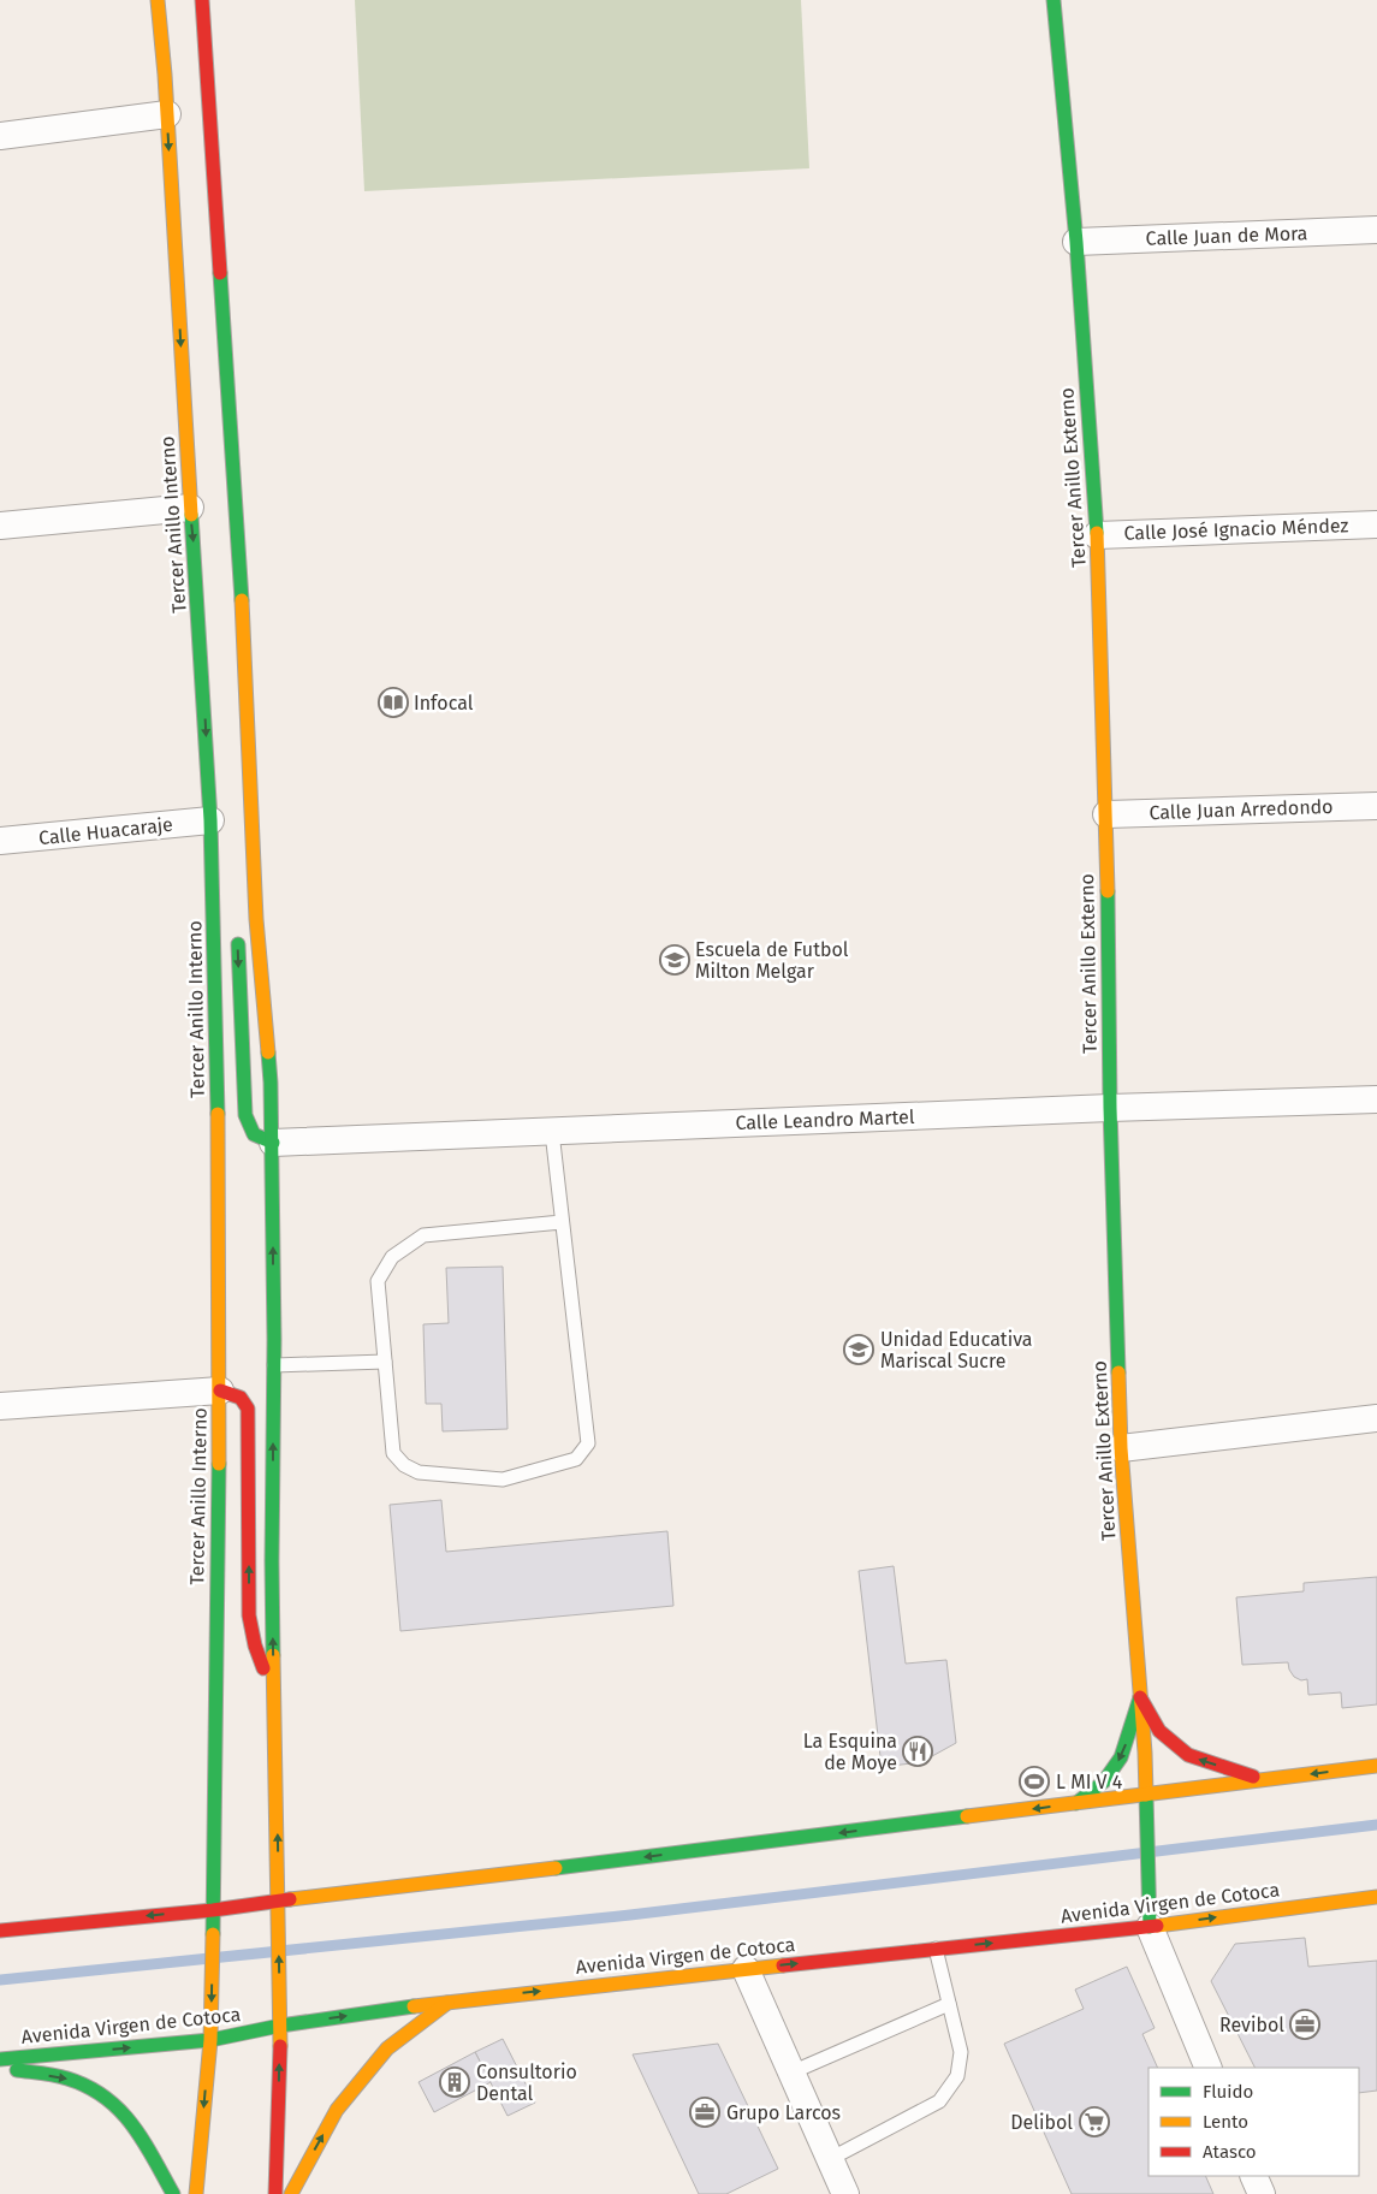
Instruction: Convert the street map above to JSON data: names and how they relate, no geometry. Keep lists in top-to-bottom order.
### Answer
{
  "streets": {
    "main road": ["Tercer Anillo Externo", "Tercer Anillo Interno", "Avenida Virgen de Cotoca"],
    "street": [
      "Calle Juan de Mora",
      "Calle José Ignacio Méndez",
      "Calle Juan Arredondo",
      "Calle Huacaraje",
      "Calle Leandro Martel"
    ]
  },
  "crossings": [
    ["Calle Juan de Mora", "Tercer Anillo Externo"],
    ["Tercer Anillo Externo", "Calle José Ignacio Méndez"],
    ["Tercer Anillo Externo", "Calle Juan Arredondo"],
    ["Tercer Anillo Externo", "Calle Leandro Martel"],
    ["Tercer Anillo Externo", "Avenida Virgen de Cotoca"],
    ["Tercer Anillo Interno", "Calle Huacaraje"],
    ["Tercer Anillo Interno", "Avenida Virgen de Cotoca"]
  ],
  "one_way": ["Avenida Virgen de Cotoca"],
  "places": {
    "library": ["Infocal"],
    "school or university": ["Escuela de Futbol Milton Melgar", "Unidad Educativa Mariscal Sucre"],
    "restaurant": ["La Esquina de Moye"],
    "sports": ["L MI V 4"],
    "office": ["Revibol", "Grupo Larcos"],
    "building": ["Consultorio Dental"],
    "supermarket": ["Delibol"]
  },
  "legend": ["Fluido", "Lento", "Atasco"]
}
